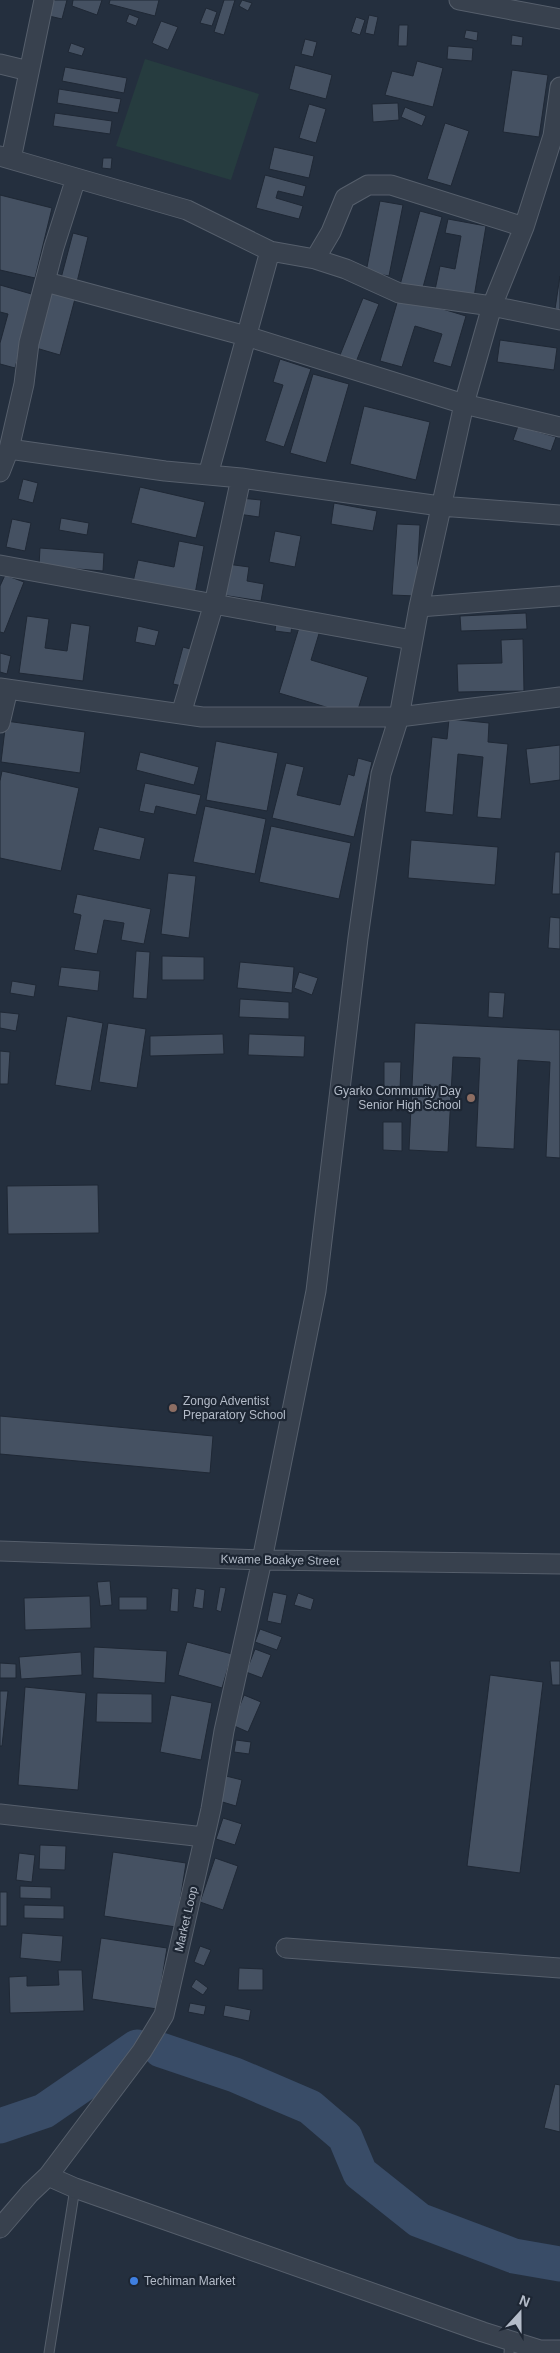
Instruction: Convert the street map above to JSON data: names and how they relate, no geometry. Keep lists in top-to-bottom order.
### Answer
{
  "streets": {
    "street": ["Kwame Boakye Street", "Market Loop"]
  },
  "crossings": [
    ["Kwame Boakye Street", "Market Loop"]
  ],
  "places": ["Gyarko Community Day Senior High School", "Zongo Adventist Preparatory School", "Techiman Market"],
  "north": "top"
}
